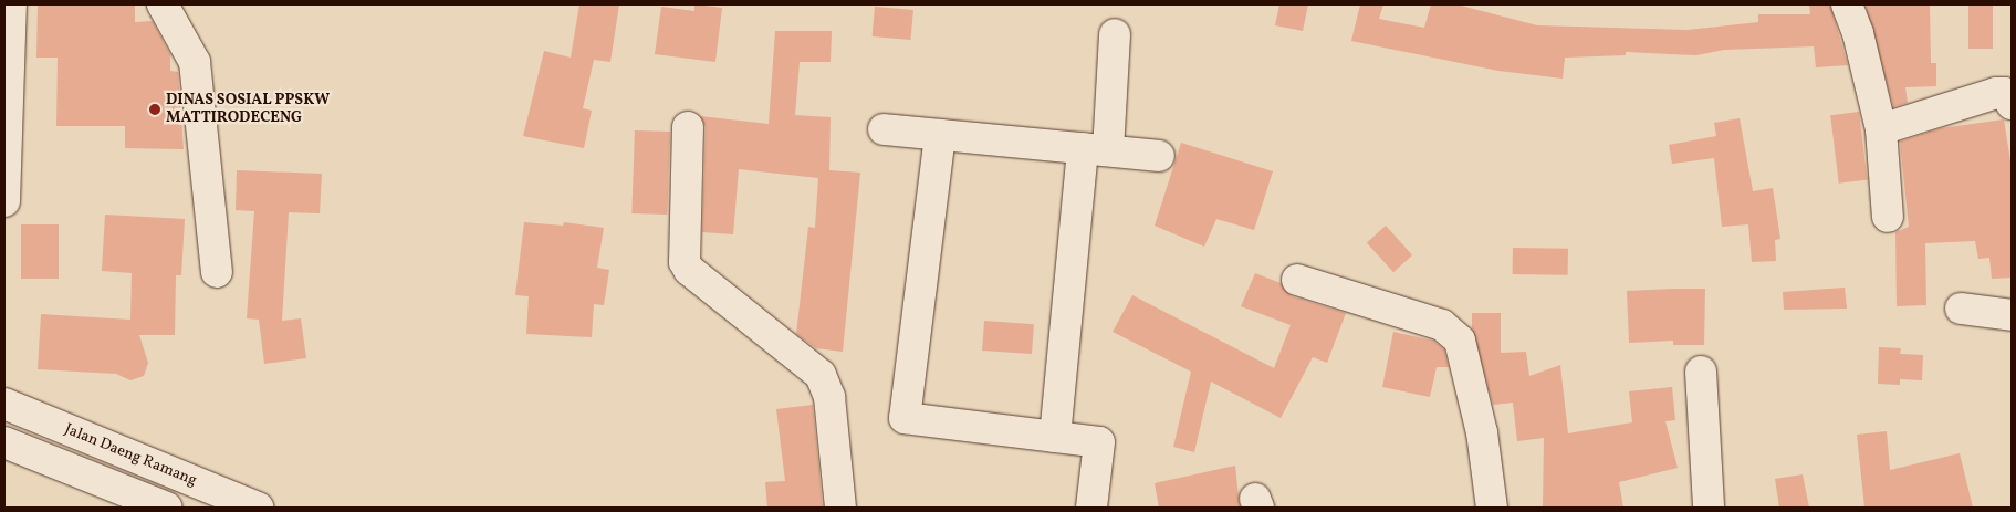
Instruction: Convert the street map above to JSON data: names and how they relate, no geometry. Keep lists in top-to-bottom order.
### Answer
{
  "streets": {
    "street": ["Jalan Daeng Ramang"]
  },
  "places": ["DINAS SOSIAL PPSKW MATTIRODECENG"]
}
